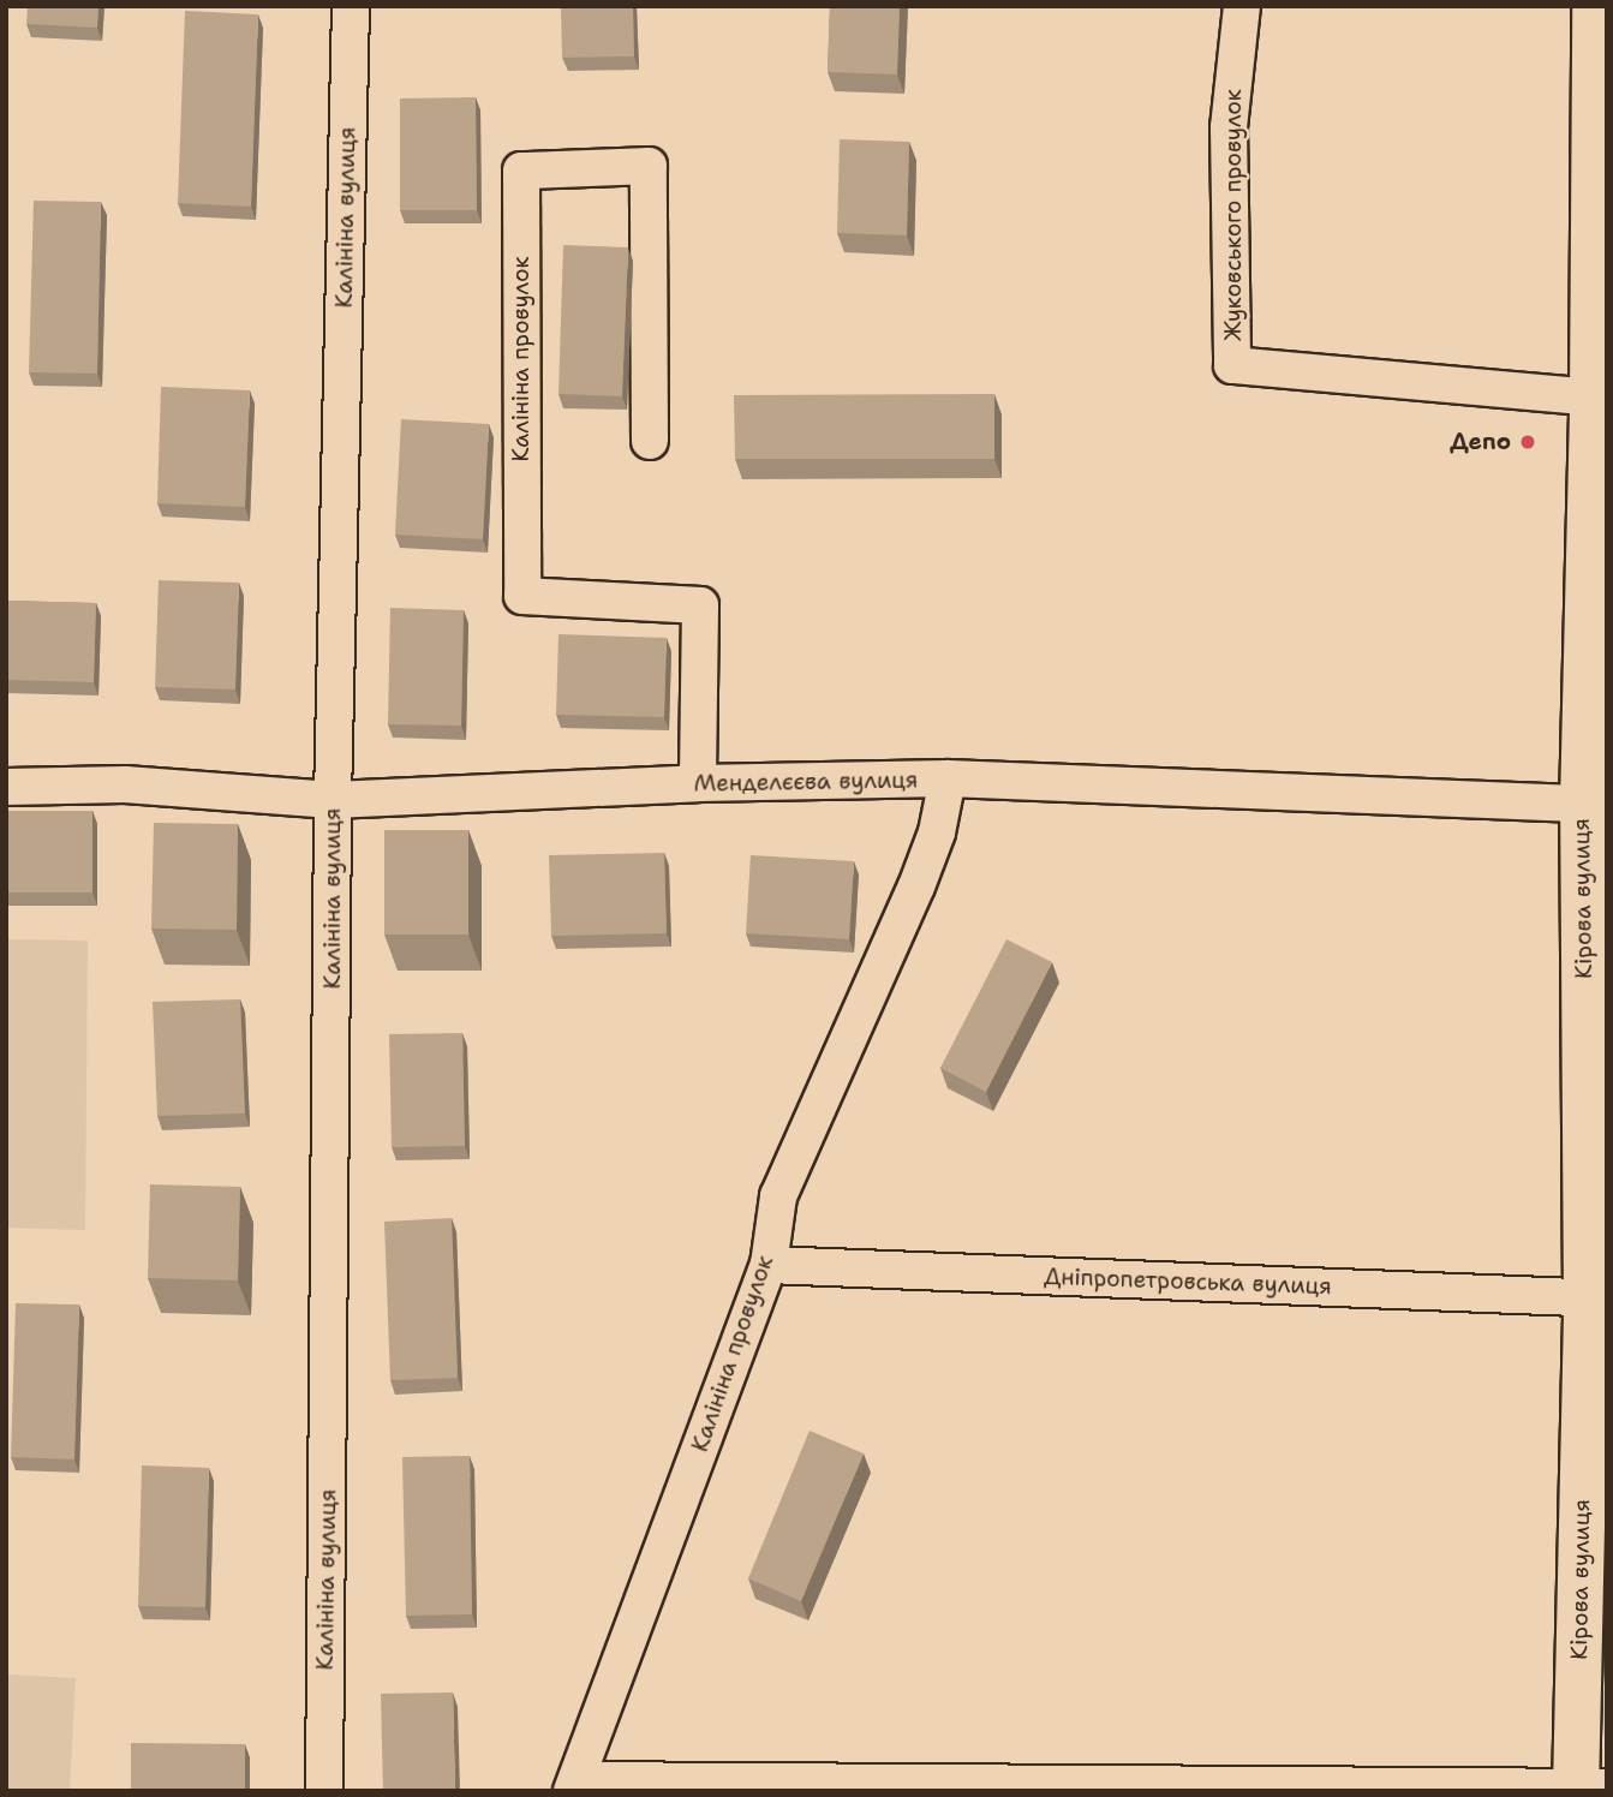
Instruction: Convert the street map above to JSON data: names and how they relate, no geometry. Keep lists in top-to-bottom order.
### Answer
{
  "streets": {
    "main road": ["Кірова вулиця"],
    "street": [
      "Жуковського провулок",
      "Калініна вулиця",
      "Калініна провулок",
      "Менделєєва вулиця",
      "Дніпропетровська вулиця"
    ]
  },
  "crossings": [
    ["Жуковського провулок", "Кірова вулиця"],
    ["Калініна вулиця", "Менделєєва вулиця"],
    ["Калініна провулок", "Менделєєва вулиця"],
    ["Калініна провулок", "Дніпропетровська вулиця"],
    ["Менделєєва вулиця", "Кірова вулиця"],
    ["Кірова вулиця", "Дніпропетровська вулиця"]
  ],
  "places": ["Депо"]
}
